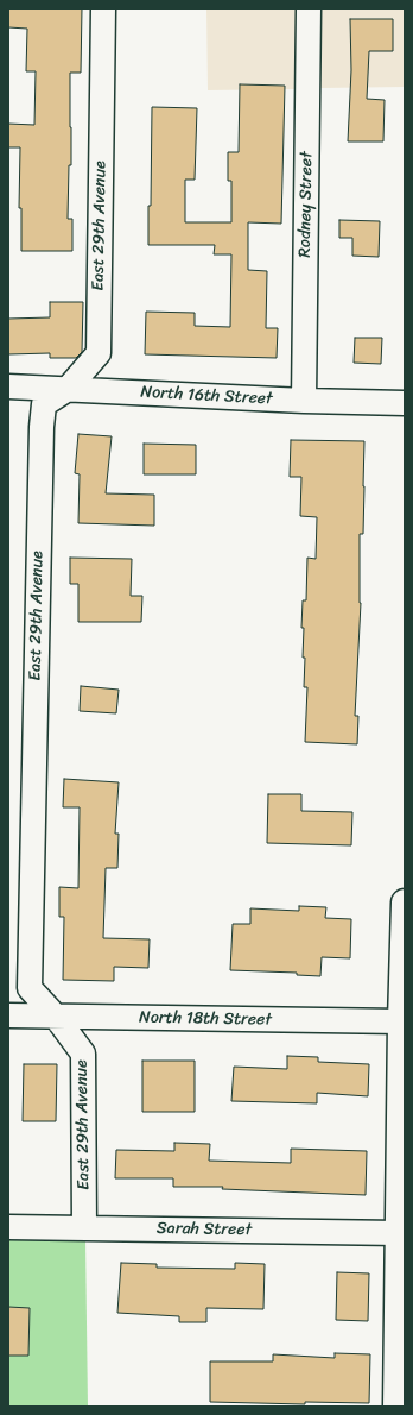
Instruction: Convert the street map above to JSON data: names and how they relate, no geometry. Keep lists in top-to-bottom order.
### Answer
{
  "streets": {
    "street": [
      "Rodney Street",
      "East 29th Avenue",
      "North 16th Street",
      "North 18th Street",
      "Sarah Street"
    ]
  },
  "crossings": [
    ["Rodney Street", "North 16th Street"],
    ["East 29th Avenue", "North 16th Street"],
    ["East 29th Avenue", "North 18th Street"],
    ["East 29th Avenue", "Sarah Street"]
  ]
}
